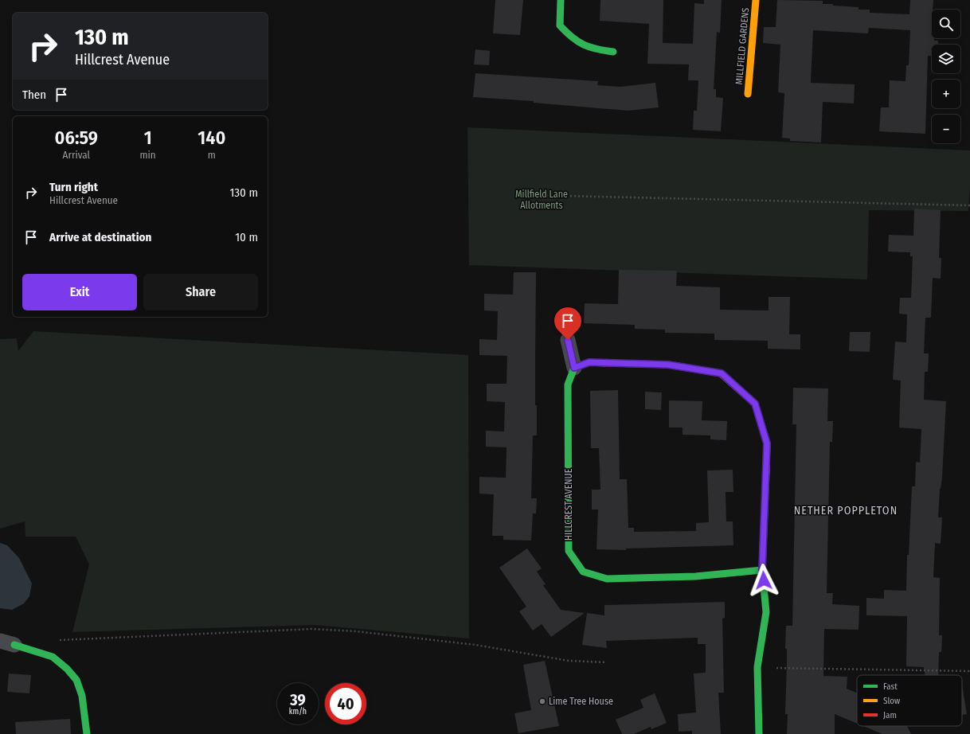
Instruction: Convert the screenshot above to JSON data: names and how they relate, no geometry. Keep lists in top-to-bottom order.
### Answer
{
  "streets": {
    "street": ["MILLFIELD GARDENS", "HILLCREST AVENUE"]
  },
  "districts": ["NETHER POPPLETON"],
  "parks": ["Millfield Lane Allotments"],
  "places": ["Lime Tree House"],
  "legend": ["Fast", "Slow", "Jam"],
  "page": {
    "map_buttons": ["+", "−"],
    "turn": ["130 m", "Hillcrest Avenue"],
    "then": "Then",
    "eta": [
      "06:59",
      "Arrival",
      "1",
      "min",
      "140",
      "m"
    ],
    "list": [
      {
        "name": "Turn right",
        "note": "Hillcrest Avenue",
        "value": "130 m"
      },
      {
        "name": "Arrive at destination",
        "value": "10 m"
      }
    ],
    "buttons": ["Exit", "Share"],
    "speed": "39 km/h",
    "limit": "40"
  }
}
